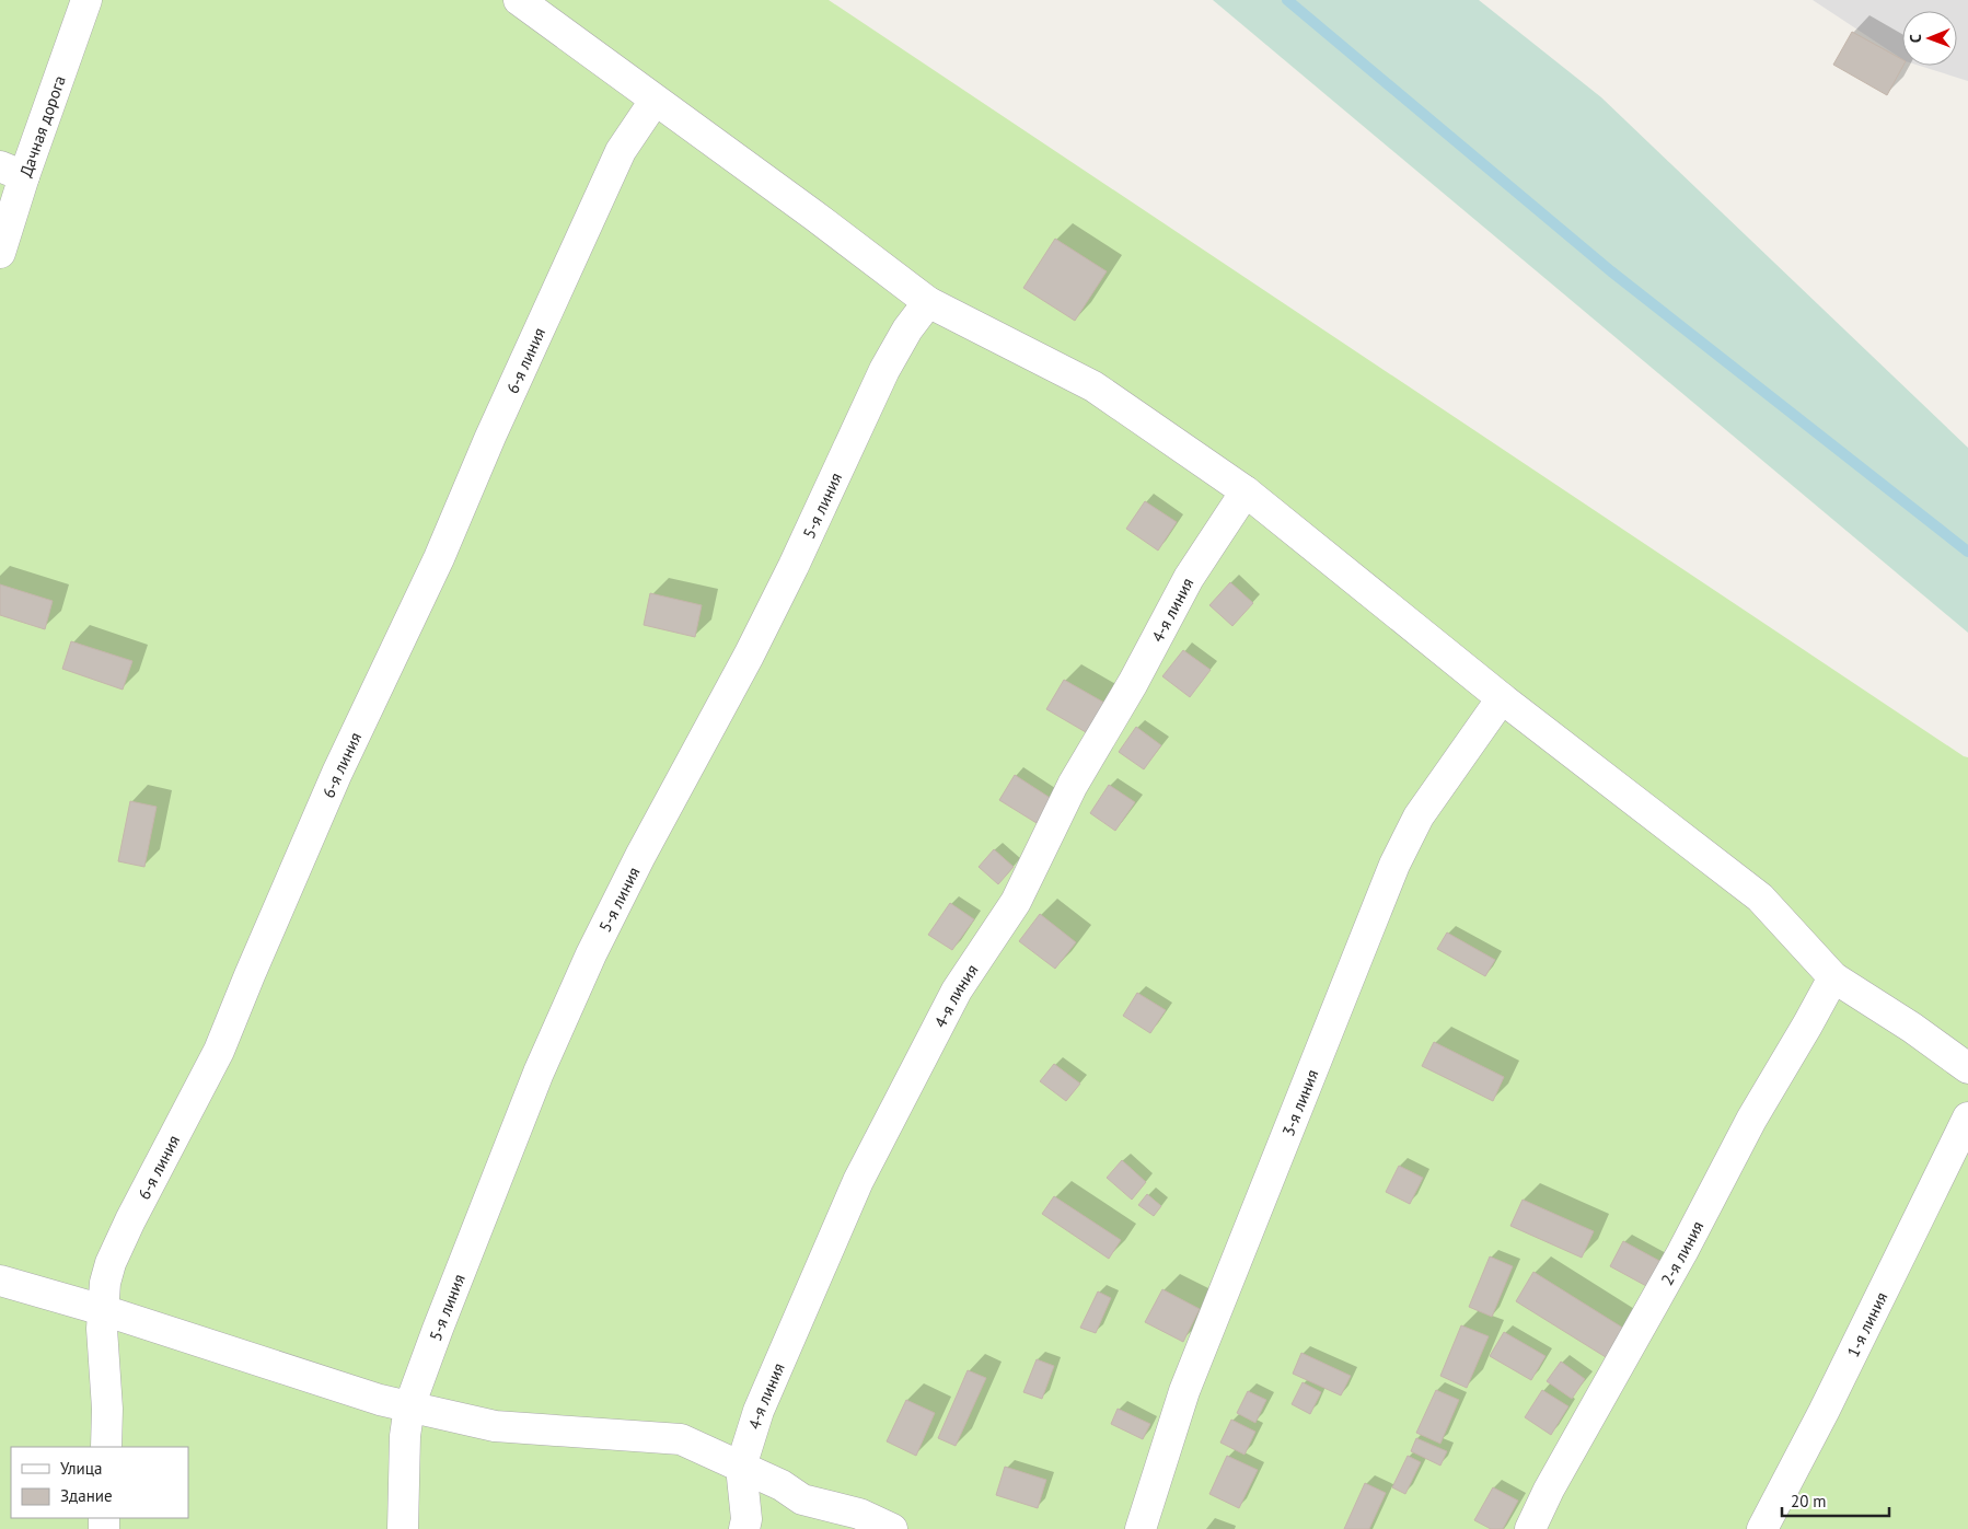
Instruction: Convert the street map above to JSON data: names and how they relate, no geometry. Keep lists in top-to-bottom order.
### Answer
{
  "streets": {
    "street": [
      "Дачная дорога",
      "6-я линия",
      "5-я линия",
      "4-я линия",
      "3-я линия",
      "2-я линия",
      "1-я линия"
    ]
  },
  "legend": ["Улица", "Здание"],
  "scale_bar": "20 m",
  "north": "left"
}
